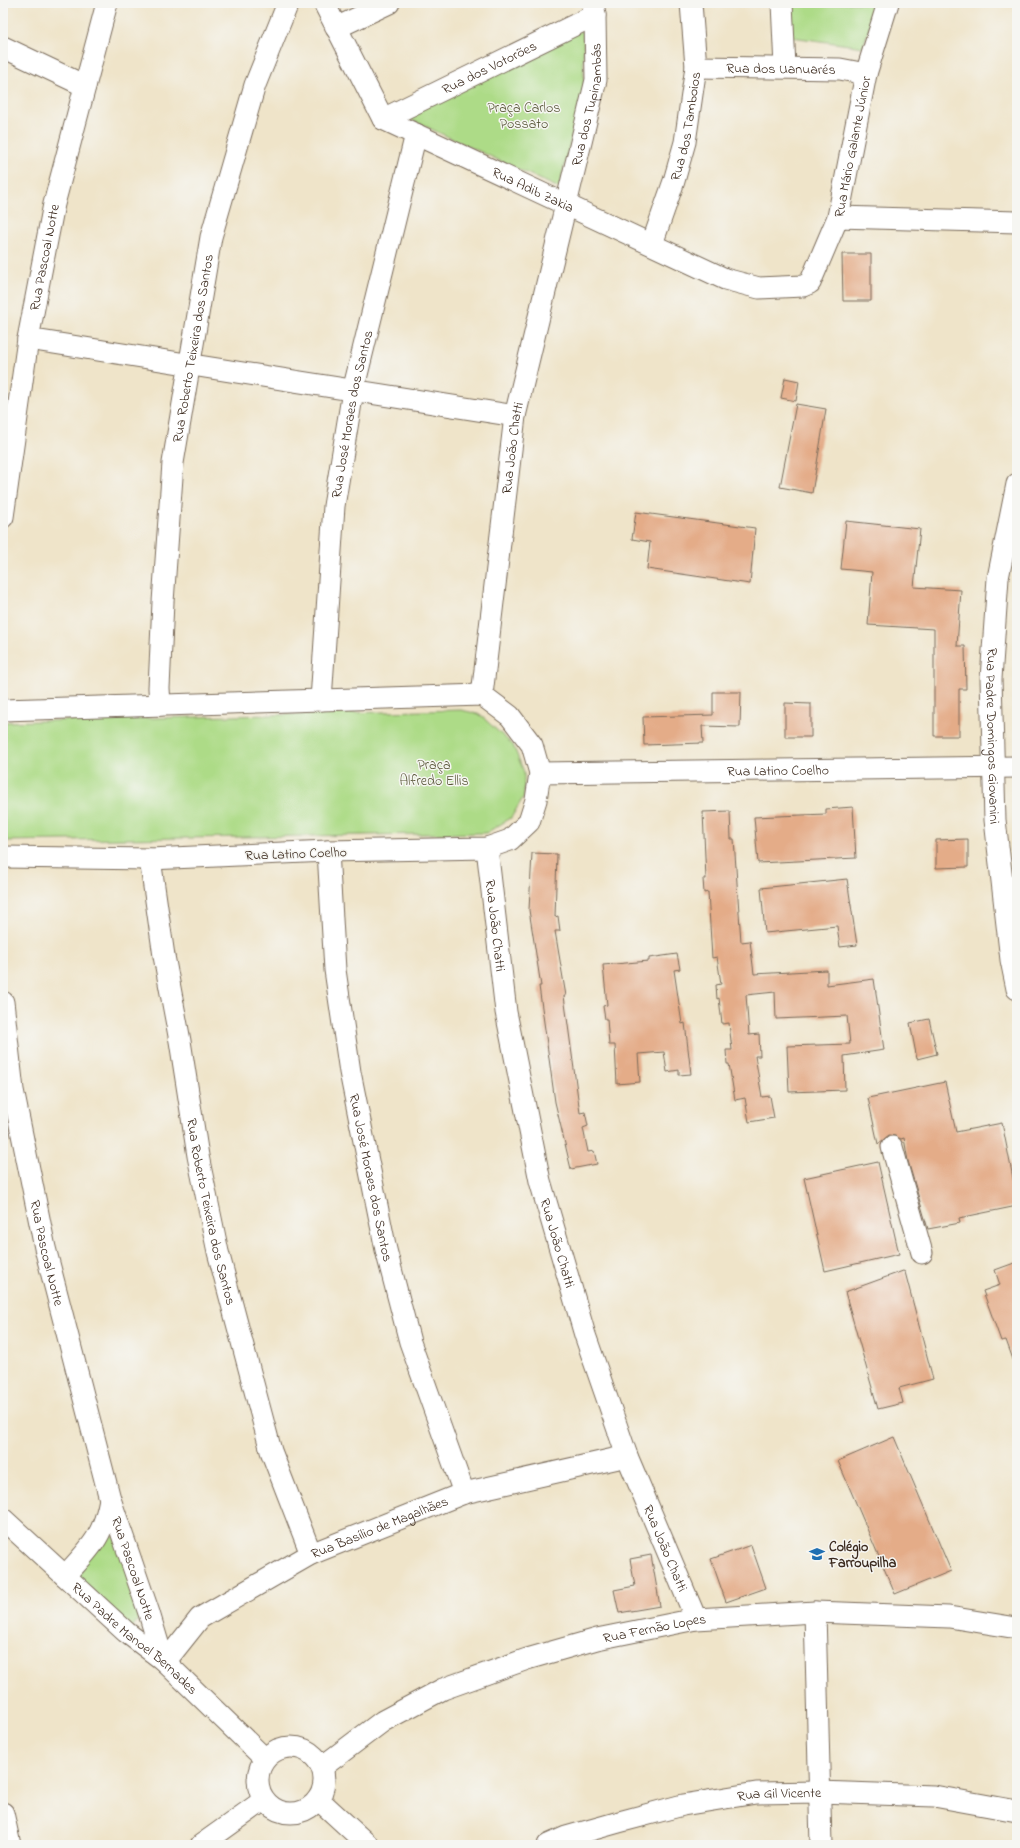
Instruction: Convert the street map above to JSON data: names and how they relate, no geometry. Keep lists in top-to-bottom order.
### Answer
{
  "streets": {
    "street": [
      "Rua dos Votorões",
      "Rua dos Uanuarés",
      "Rua dos Tupinambás",
      "Rua dos Tamboios",
      "Rua Mário Galante Júnior",
      "Rua Adib Zakia",
      "Rua Pascoal Notte",
      "Rua Roberto Teixeira dos Santos",
      "Rua José Moraes dos Santos",
      "Rua João Chatti",
      "Rua Padre Domingos Giovanini",
      "Rua Latino Coelho",
      "Rua Basílio de Magalhães",
      "Rua Fernão Lopes",
      "Rua Padre Manoel Bernades",
      "Rua Gil Vicente"
    ]
  },
  "crossings": [
    ["Rua dos Votorões", "Rua dos Tupinambás"],
    ["Rua dos Votorões", "Rua Adib Zakia"],
    ["Rua dos Uanuarés", "Rua dos Tamboios"],
    ["Rua dos Uanuarés", "Rua Mário Galante Júnior"],
    ["Rua dos Tupinambás", "Rua Adib Zakia"],
    ["Rua dos Tupinambás", "Rua João Chatti"],
    ["Rua dos Tamboios", "Rua Adib Zakia"],
    ["Rua Mário Galante Júnior", "Rua Adib Zakia"],
    ["Rua Adib Zakia", "Rua José Moraes dos Santos"],
    ["Rua Adib Zakia", "Rua João Chatti"],
    ["Rua Pascoal Notte", "Rua Basílio de Magalhães"],
    ["Rua Pascoal Notte", "Rua Padre Manoel Bernades"],
    ["Rua Roberto Teixeira dos Santos", "Rua Latino Coelho"],
    ["Rua Roberto Teixeira dos Santos", "Rua Basílio de Magalhães"],
    ["Rua José Moraes dos Santos", "Rua Latino Coelho"],
    ["Rua José Moraes dos Santos", "Rua Basílio de Magalhães"],
    ["Rua João Chatti", "Rua Latino Coelho"],
    ["Rua João Chatti", "Rua Basílio de Magalhães"],
    ["Rua João Chatti", "Rua Fernão Lopes"],
    ["Rua Padre Domingos Giovanini", "Rua Latino Coelho"],
    ["Rua Basílio de Magalhães", "Rua Padre Manoel Bernades"],
    ["Rua Fernão Lopes", "Rua Padre Manoel Bernades"]
  ],
  "parks": ["Praça Carlos Possato", "Praça Alfredo Ellis"],
  "places": {
    "school or university": ["Colégio Farroupilha"]
  }
}
